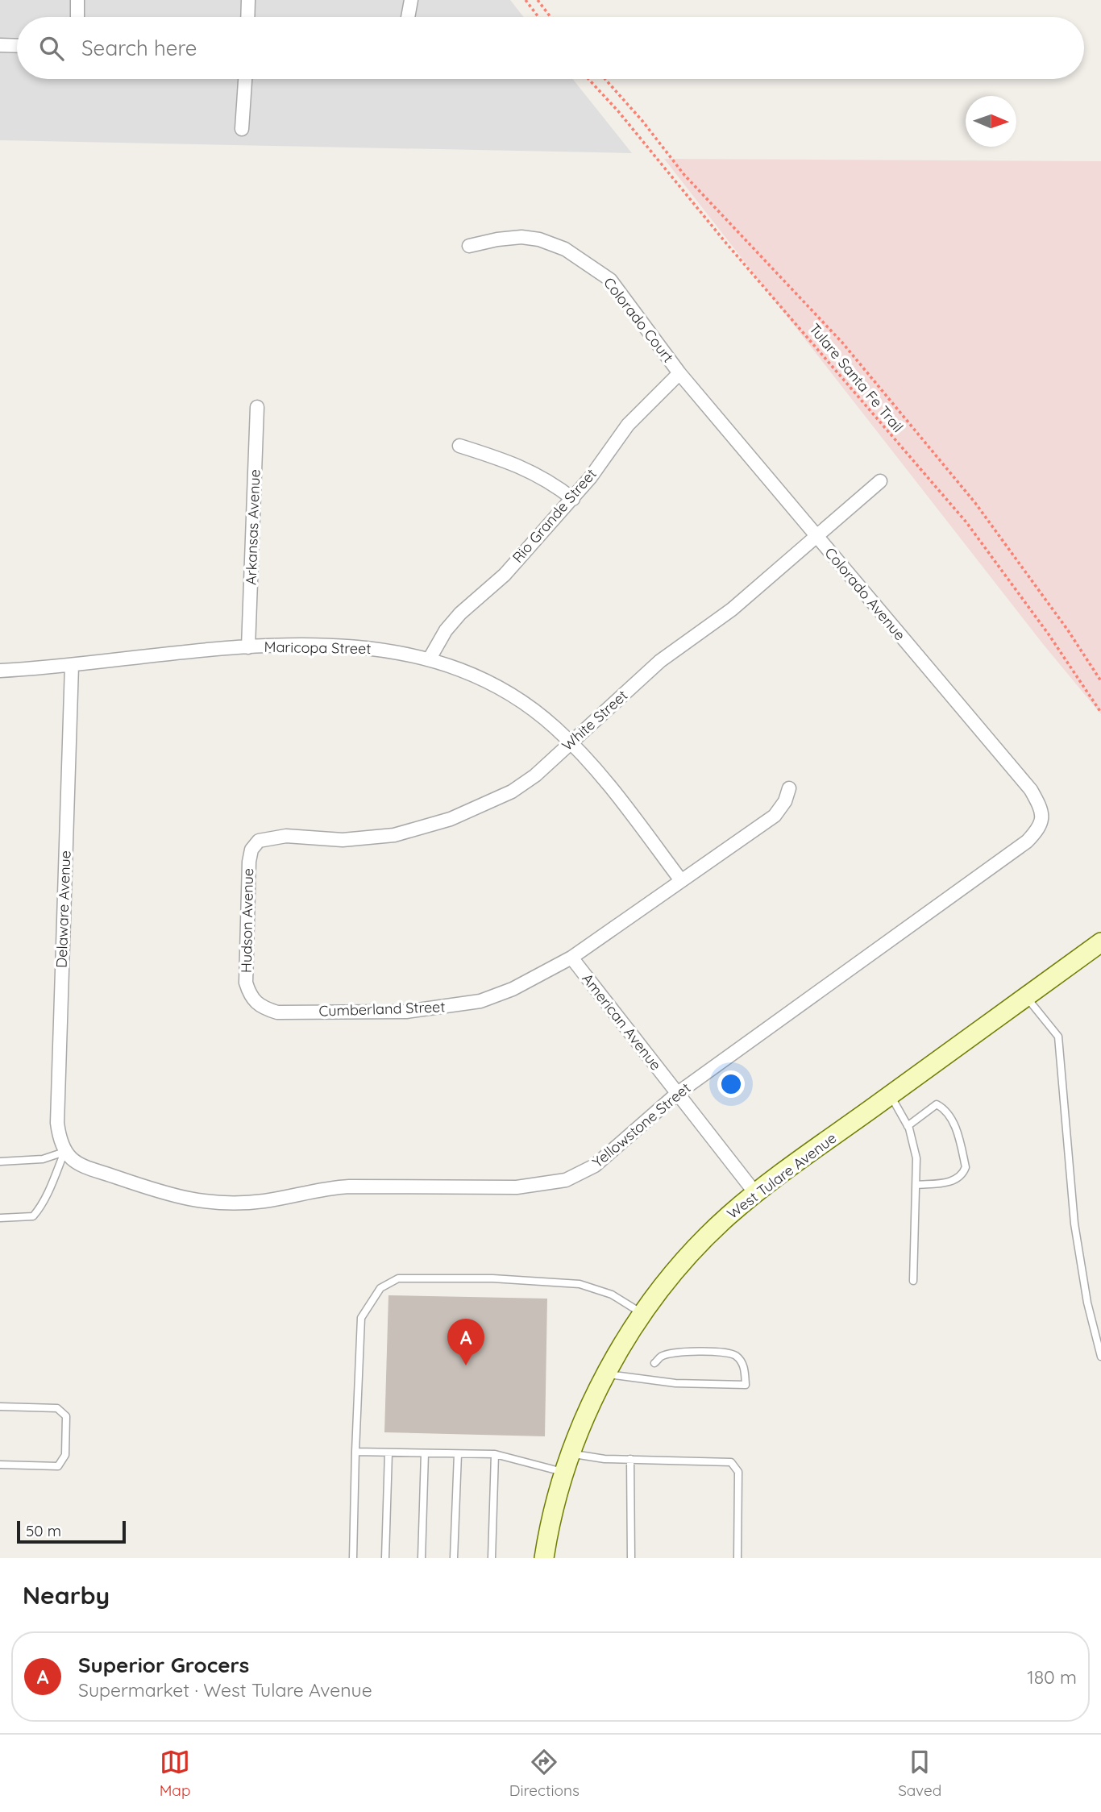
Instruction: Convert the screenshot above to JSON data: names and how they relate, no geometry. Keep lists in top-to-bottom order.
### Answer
{
  "streets": {
    "main road": ["West Tulare Avenue"],
    "street": [
      "Colorado Court",
      "Rio Grande Street",
      "Arkansas Avenue",
      "Colorado Avenue",
      "Maricopa Street",
      "White Street",
      "Delaware Avenue",
      "Hudson Avenue",
      "Cumberland Street",
      "American Avenue",
      "Yellowstone Street"
    ],
    "path": ["Tulare Santa Fe Trail"]
  },
  "crossings": [
    ["Colorado Court", "Rio Grande Street"],
    ["Colorado Court", "Colorado Avenue"],
    ["Rio Grande Street", "Colorado Avenue"],
    ["Rio Grande Street", "Maricopa Street"],
    ["Arkansas Avenue", "Maricopa Street"],
    ["Colorado Avenue", "White Street"],
    ["Colorado Avenue", "Yellowstone Street"],
    ["Maricopa Street", "White Street"],
    ["Maricopa Street", "Delaware Avenue"],
    ["Maricopa Street", "Cumberland Street"],
    ["White Street", "Hudson Avenue"],
    ["Delaware Avenue", "Yellowstone Street"],
    ["Hudson Avenue", "Cumberland Street"],
    ["Cumberland Street", "American Avenue"],
    ["American Avenue", "Yellowstone Street"],
    ["American Avenue", "West Tulare Avenue"]
  ],
  "scale_bar": "50 m",
  "north": "right",
  "page": {
    "search": "Search here",
    "pins": "A",
    "scale": "50 m",
    "heading": "Nearby",
    "list": [
      {
        "mark": "A",
        "name": "Superior Grocers",
        "note": "Supermarket · West Tulare Avenue",
        "value": "180 m"
      }
    ],
    "nav": ["Map", "Directions", "Saved"]
  }
}
